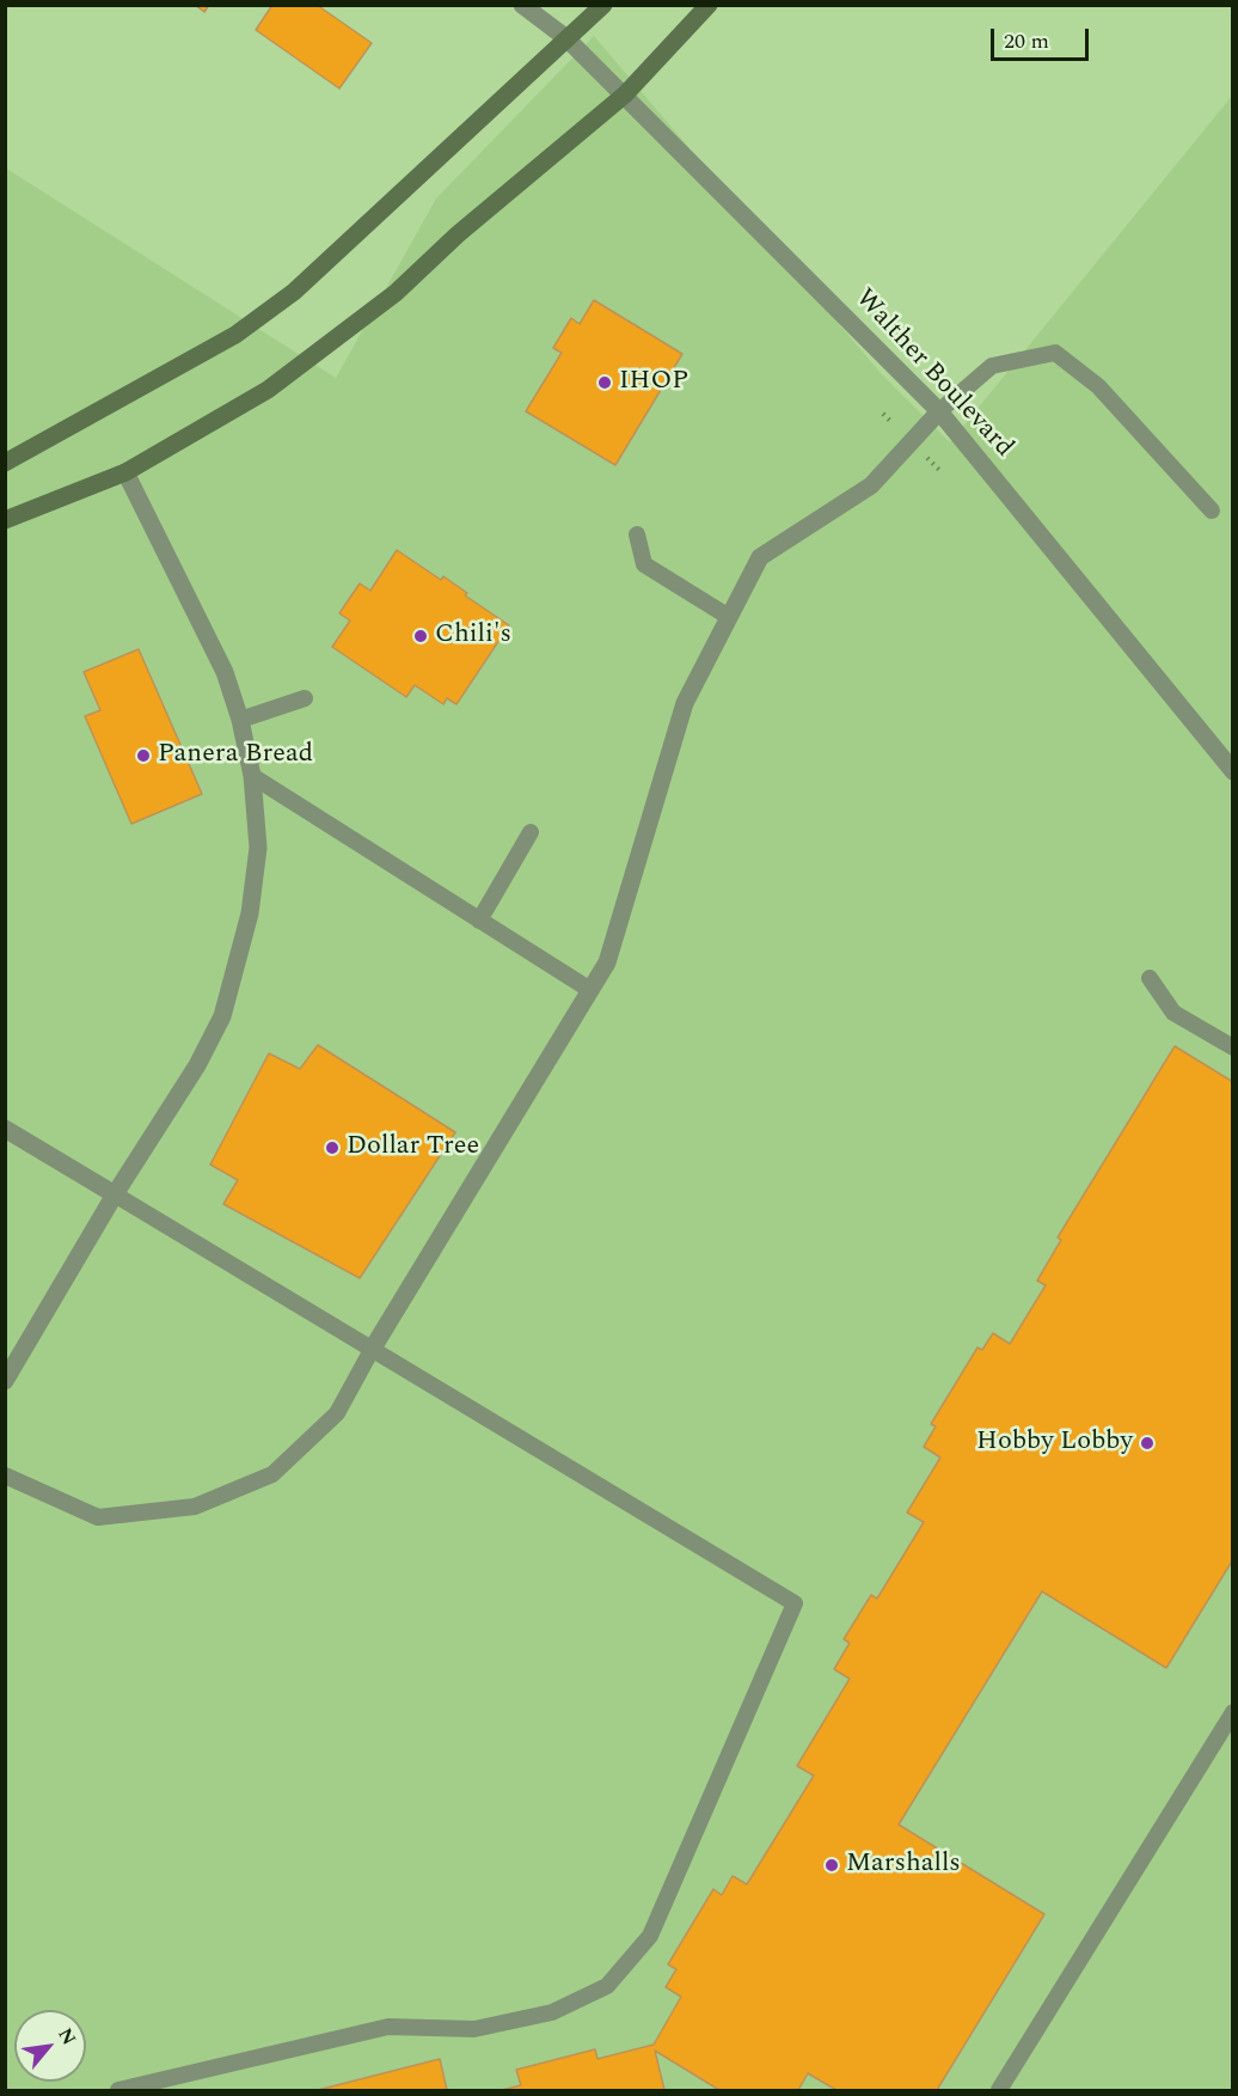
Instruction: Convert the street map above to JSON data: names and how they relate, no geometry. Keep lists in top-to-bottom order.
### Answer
{
  "streets": {
    "street": ["Walther Boulevard"]
  },
  "places": [
    "IHOP",
    "Chili's",
    "Panera Bread",
    "Dollar Tree",
    "Hobby Lobby",
    "Marshalls"
  ],
  "scale_bar": "20 m",
  "north": "top right"
}
